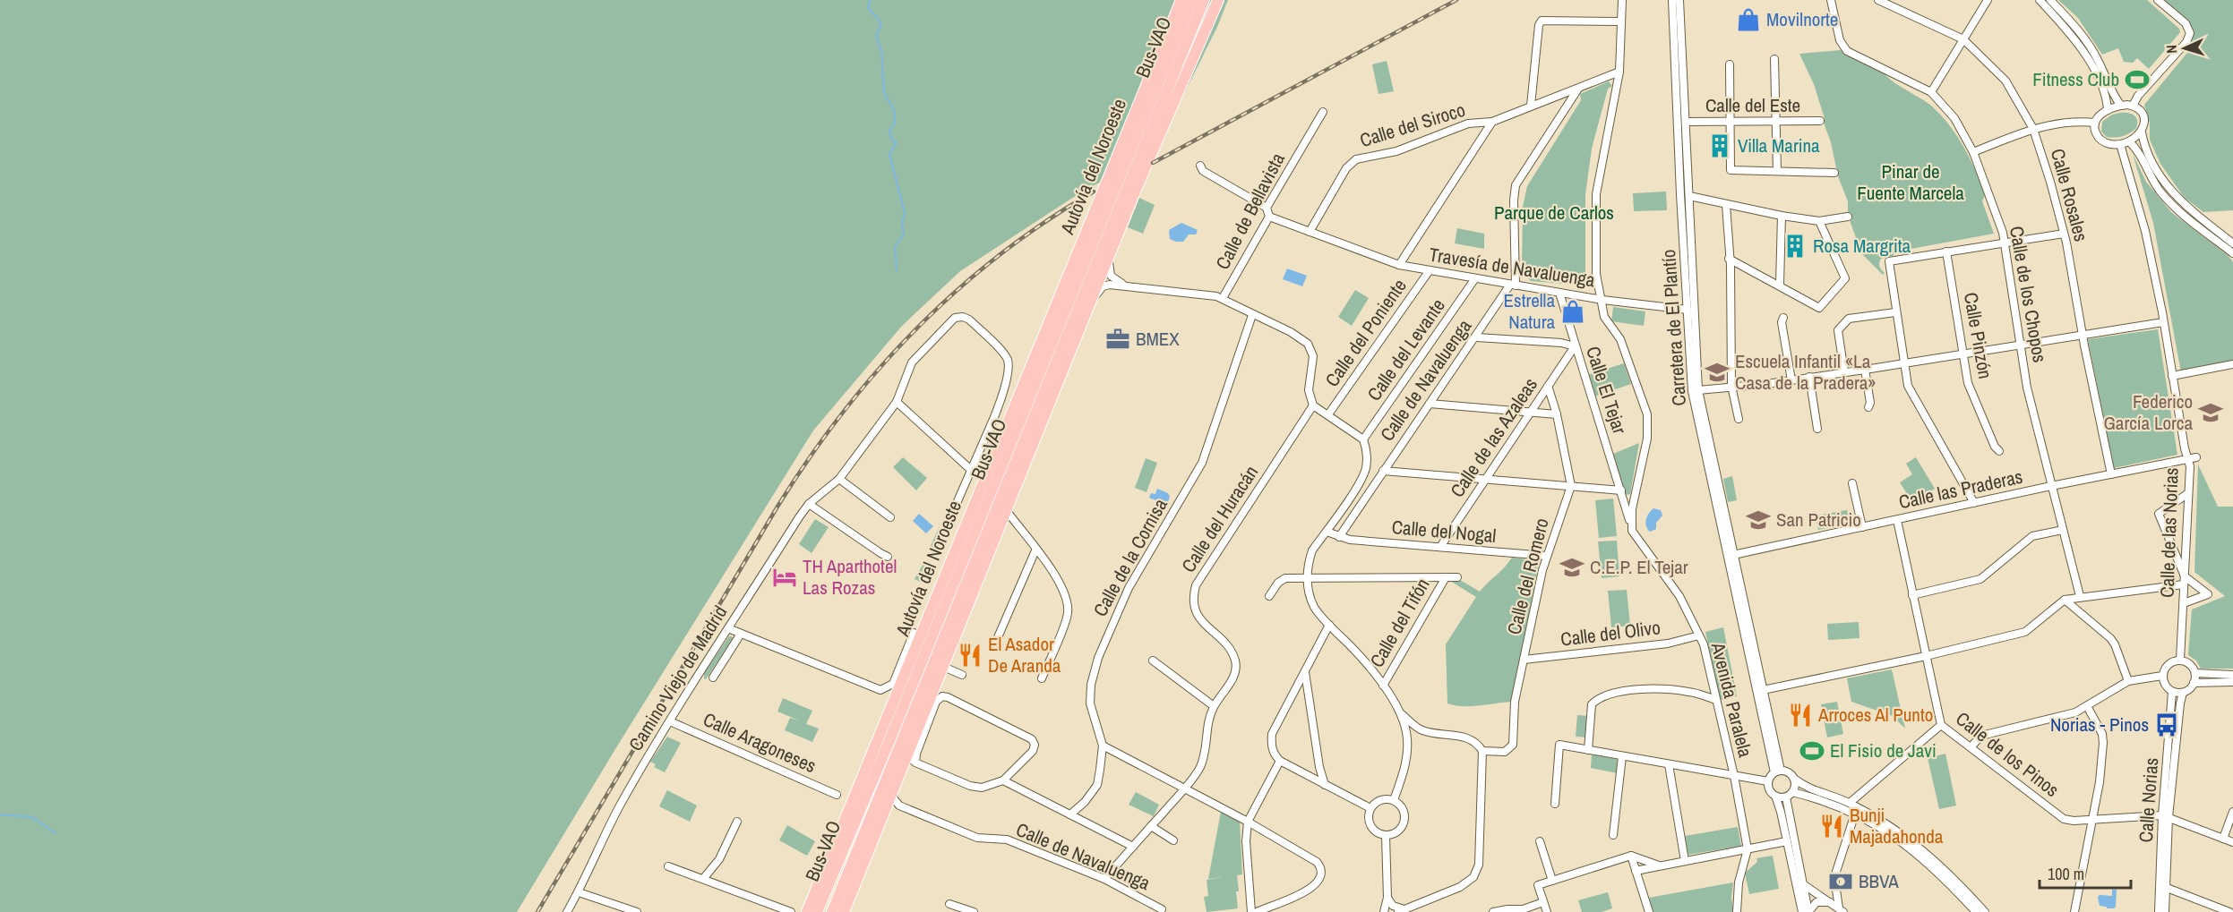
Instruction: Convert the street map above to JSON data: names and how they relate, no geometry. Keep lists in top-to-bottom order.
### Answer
{
  "streets": {
    "highway": ["Bus-VAO", "Autovía del Noroeste"],
    "street": [
      "Calle del Este",
      "Calle del Siroco",
      "Calle Rosales",
      "Calle de Bellavista",
      "Travesía de Navaluenga",
      "Calle de los Chopos",
      "Carretera de El Plantío",
      "Calle del Poniente",
      "Calle Pinzón",
      "Calle del Levante",
      "Calle de Navaluenga",
      "Calle El Tejar",
      "Calle de las Azaleas",
      "Calle las Praderas",
      "Calle del Huracán",
      "Calle del Nogal",
      "Calle de las Norias",
      "Calle de la Cornisa",
      "Calle del Romero",
      "Calle del Tifón",
      "Calle del Olivo",
      "Camino Viejo de Madrid",
      "Avenida Paralela",
      "Calle Aragoneses",
      "Calle de los Pinos",
      "Calle Norias"
    ]
  },
  "crossings": [
    ["Calle del Este", "Carretera de El Plantío"],
    ["Calle del Siroco", "Travesía de Navaluenga"],
    ["Calle Rosales", "Calle las Praderas"],
    ["Calle de Bellavista", "Travesía de Navaluenga"],
    ["Travesía de Navaluenga", "Carretera de El Plantío"],
    ["Travesía de Navaluenga", "Calle del Poniente"],
    ["Travesía de Navaluenga", "Calle del Levante"],
    ["Travesía de Navaluenga", "Calle de Navaluenga"],
    ["Travesía de Navaluenga", "Calle El Tejar"],
    ["Calle de los Chopos", "Calle las Praderas"],
    ["Carretera de El Plantío", "Calle las Praderas"],
    ["Calle de Navaluenga", "Calle del Huracán"],
    ["Calle de Navaluenga", "Calle del Nogal"],
    ["Calle El Tejar", "Calle de las Azaleas"],
    ["Calle El Tejar", "Avenida Paralela"],
    ["Calle de las Azaleas", "Calle del Nogal"],
    ["Calle las Praderas", "Calle de las Norias"],
    ["Calle las Praderas", "Calle de los Pinos"],
    ["Calle del Nogal", "Calle del Romero"],
    ["Calle de las Norias", "Calle Norias"],
    ["Calle del Romero", "Calle del Olivo"],
    ["Calle del Olivo", "Avenida Paralela"],
    ["Camino Viejo de Madrid", "Calle Aragoneses"],
    ["Calle de los Pinos", "Calle Norias"]
  ],
  "parks": ["Pinar de Fuente Marcela", "Parque de Carlos"],
  "places": {
    "shop": ["Movilnorte", "Estrella Natura"],
    "sports": ["Fitness Club", "El Fisio de Javi"],
    "building": ["Villa Marina", "Rosa Margrita"],
    "office": ["BMEX"],
    "school or university": [
      "Escuela Infantil «La Casa de la Pradera»",
      "Federico García Lorca",
      "San Patricio",
      "C.E.P. El Tejar"
    ],
    "hotel": ["TH Aparthotel Las Rozas"],
    "restaurant": ["El Asador De Aranda", "Arroces Al Punto", "Bunji Majadahonda"],
    "bus stop": ["Norias - Pinos"],
    "bank": ["BBVA"]
  },
  "scale_bar": "100 m",
  "north": "left"
}
